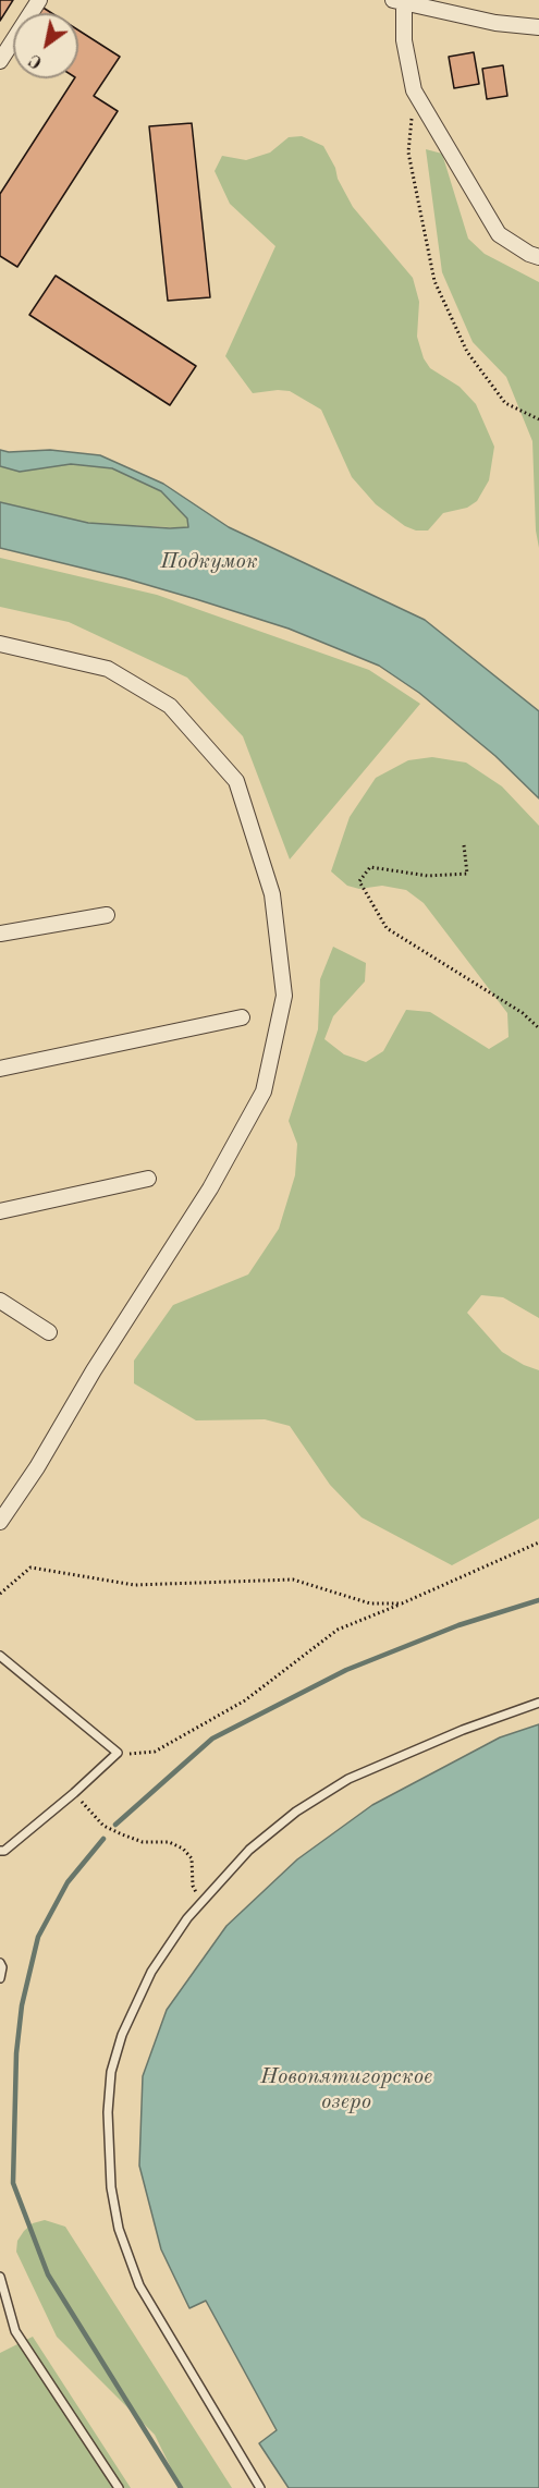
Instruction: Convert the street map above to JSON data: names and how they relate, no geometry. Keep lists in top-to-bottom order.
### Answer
{
  "water": ["Подкумок", "Новопятигорское озеро"],
  "north": "bottom left"
}
